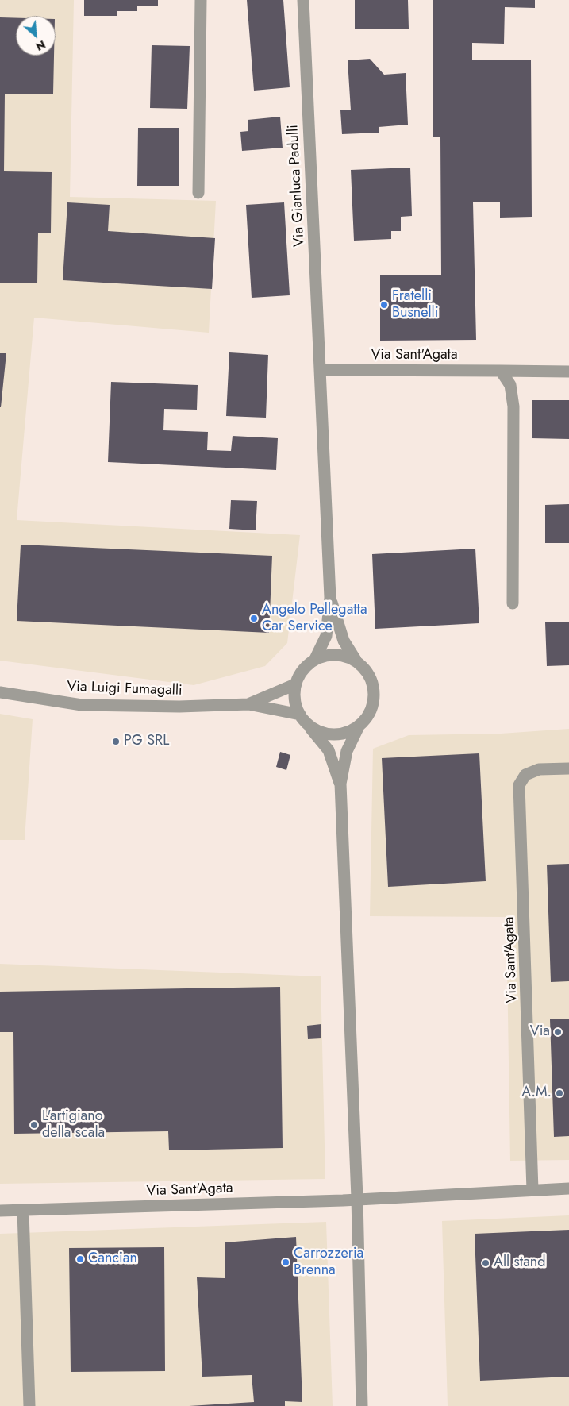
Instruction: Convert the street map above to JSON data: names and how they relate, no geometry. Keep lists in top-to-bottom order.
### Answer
{
  "streets": {
    "street": ["Via Gianluca Padulli", "Via Sant'Agata", "Via Luigi Fumagalli"]
  },
  "crossings": [
    ["Via Gianluca Padulli", "Via Sant'Agata"]
  ],
  "places": [
    "Fratelli Busnelli",
    "Angelo Pellegatta Car Service",
    "PG SRL",
    "Via",
    "A.M.",
    "L'artigiano della scala",
    "Cancian",
    "Carrozzeria Brenna",
    "All stand"
  ],
  "north": "bottom right"
}
